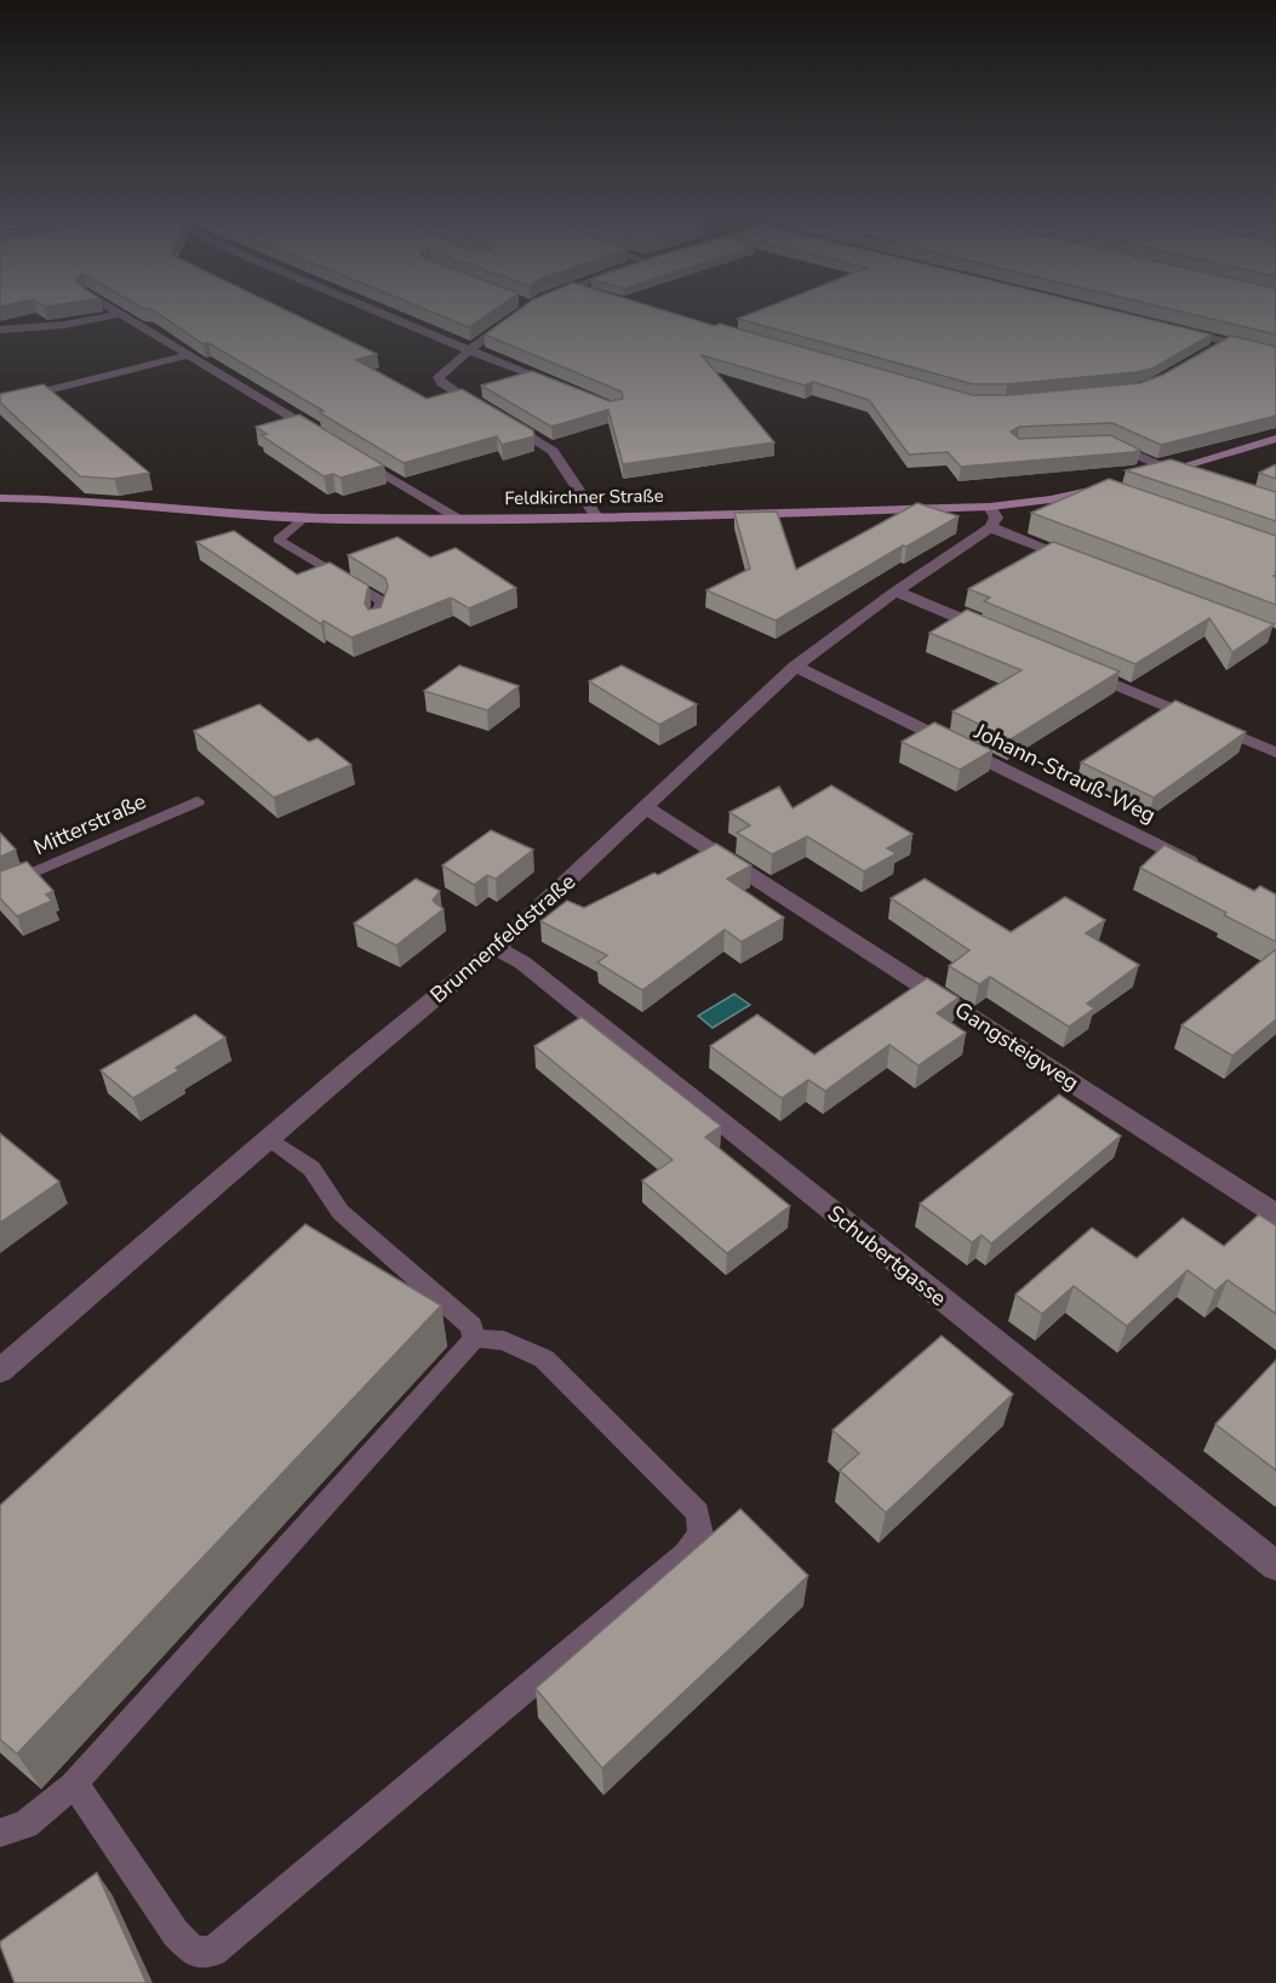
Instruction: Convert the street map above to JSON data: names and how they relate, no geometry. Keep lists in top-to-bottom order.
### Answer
{
  "streets": {
    "street": [
      "Feldkirchner Straße",
      "Johann-Strauß-Weg",
      "Brunnenfeldstraße",
      "Gangsteigweg",
      "Schubertgasse"
    ],
    "lane": ["Mitterstraße"]
  },
  "crossings": [
    ["Johann-Strauß-Weg", "Brunnenfeldstraße"],
    ["Brunnenfeldstraße", "Gangsteigweg"],
    ["Brunnenfeldstraße", "Schubertgasse"]
  ]
}
